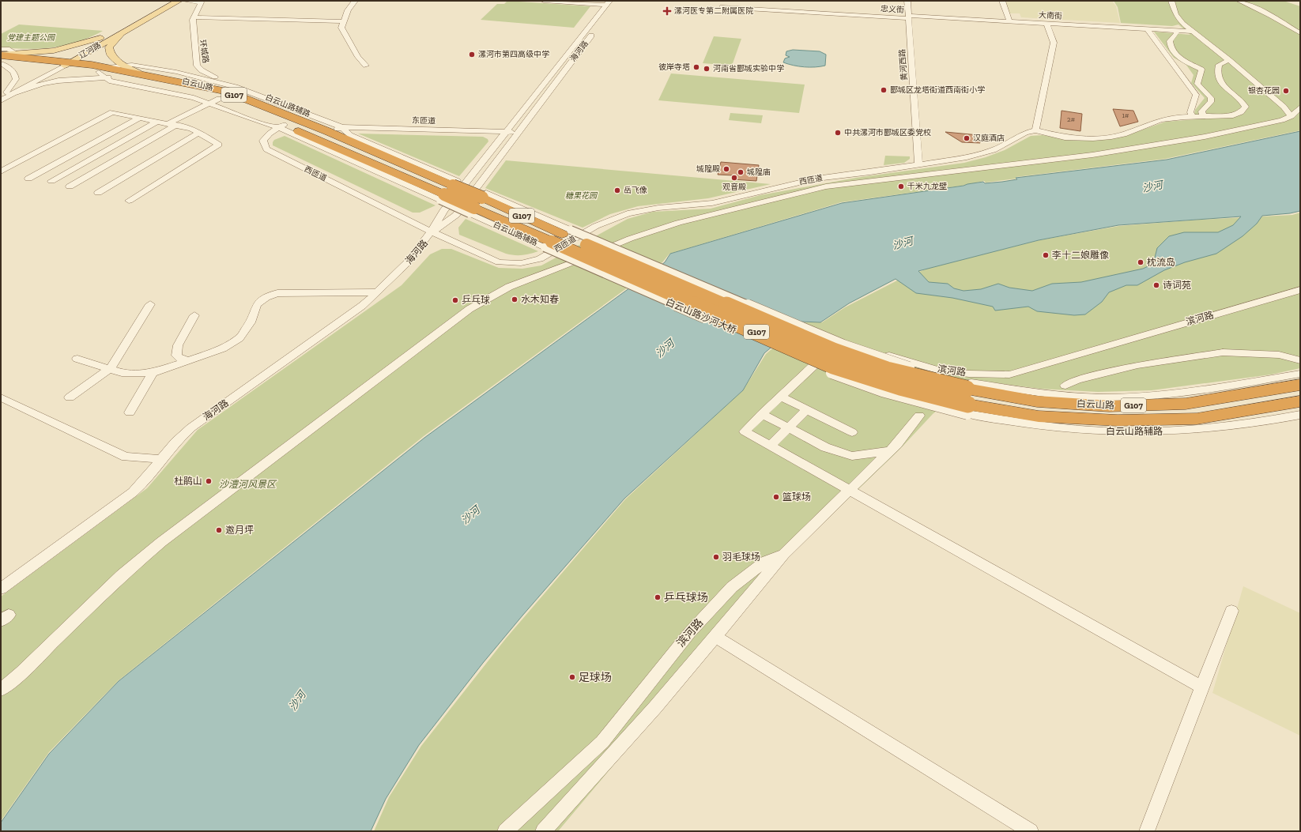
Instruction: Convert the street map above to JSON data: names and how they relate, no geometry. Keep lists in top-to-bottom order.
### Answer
{
  "streets": {
    "highway": ["白云山路", "G107", "白云山路沙河大桥"],
    "main road": ["辽河路"],
    "street": [
      "忠义街",
      "大南街",
      "环城路",
      "海河路",
      "黄河西路",
      "白云山路辅路",
      "东匝道",
      "西匝道",
      "滨河路"
    ]
  },
  "crossings": [
    ["忠义街", "大南街"],
    ["忠义街", "黄河西路"],
    ["大南街", "黄河西路"],
    ["辽河路", "白云山路"],
    ["辽河路", "白云山路辅路"],
    ["环城路", "白云山路"],
    ["环城路", "白云山路辅路"],
    ["海河路", "东匝道"],
    ["海河路", "西匝道"],
    ["黄河西路", "西匝道"],
    ["白云山路", "G107"],
    ["白云山路", "白云山路辅路"],
    ["白云山路", "东匝道"],
    ["白云山路", "西匝道"],
    ["白云山路", "白云山路沙河大桥"],
    ["G107", "白云山路辅路"],
    ["G107", "白云山路沙河大桥"],
    ["白云山路辅路", "东匝道"],
    ["白云山路辅路", "白云山路沙河大桥"]
  ],
  "water": ["沙河"],
  "parks": ["党建主题公园", "糖果花园", "沙澧河风景区"],
  "places": {
    "health": ["漯河医专第二附属医院"],
    "other": [
      "漯河市第四高级中学",
      "彼岸寺塔",
      "河南省郾城实验中学",
      "郾城区龙塔街道西南街小学",
      "银杏花园",
      "中共漯河市郾城区委党校",
      "汉庭酒店",
      "城隍殿",
      "城隍庙",
      "观音殿",
      "千米九龙壁",
      "岳飞像",
      "李十二娘雕像",
      "枕流岛",
      "诗词苑",
      "水木知春",
      "乒乓球",
      "杜鹃山",
      "篮球场",
      "邀月坪",
      "羽毛球场",
      "乒乓球场",
      "足球场"
    ]
  },
  "house_numbers": ["1#", "2#"]
}
